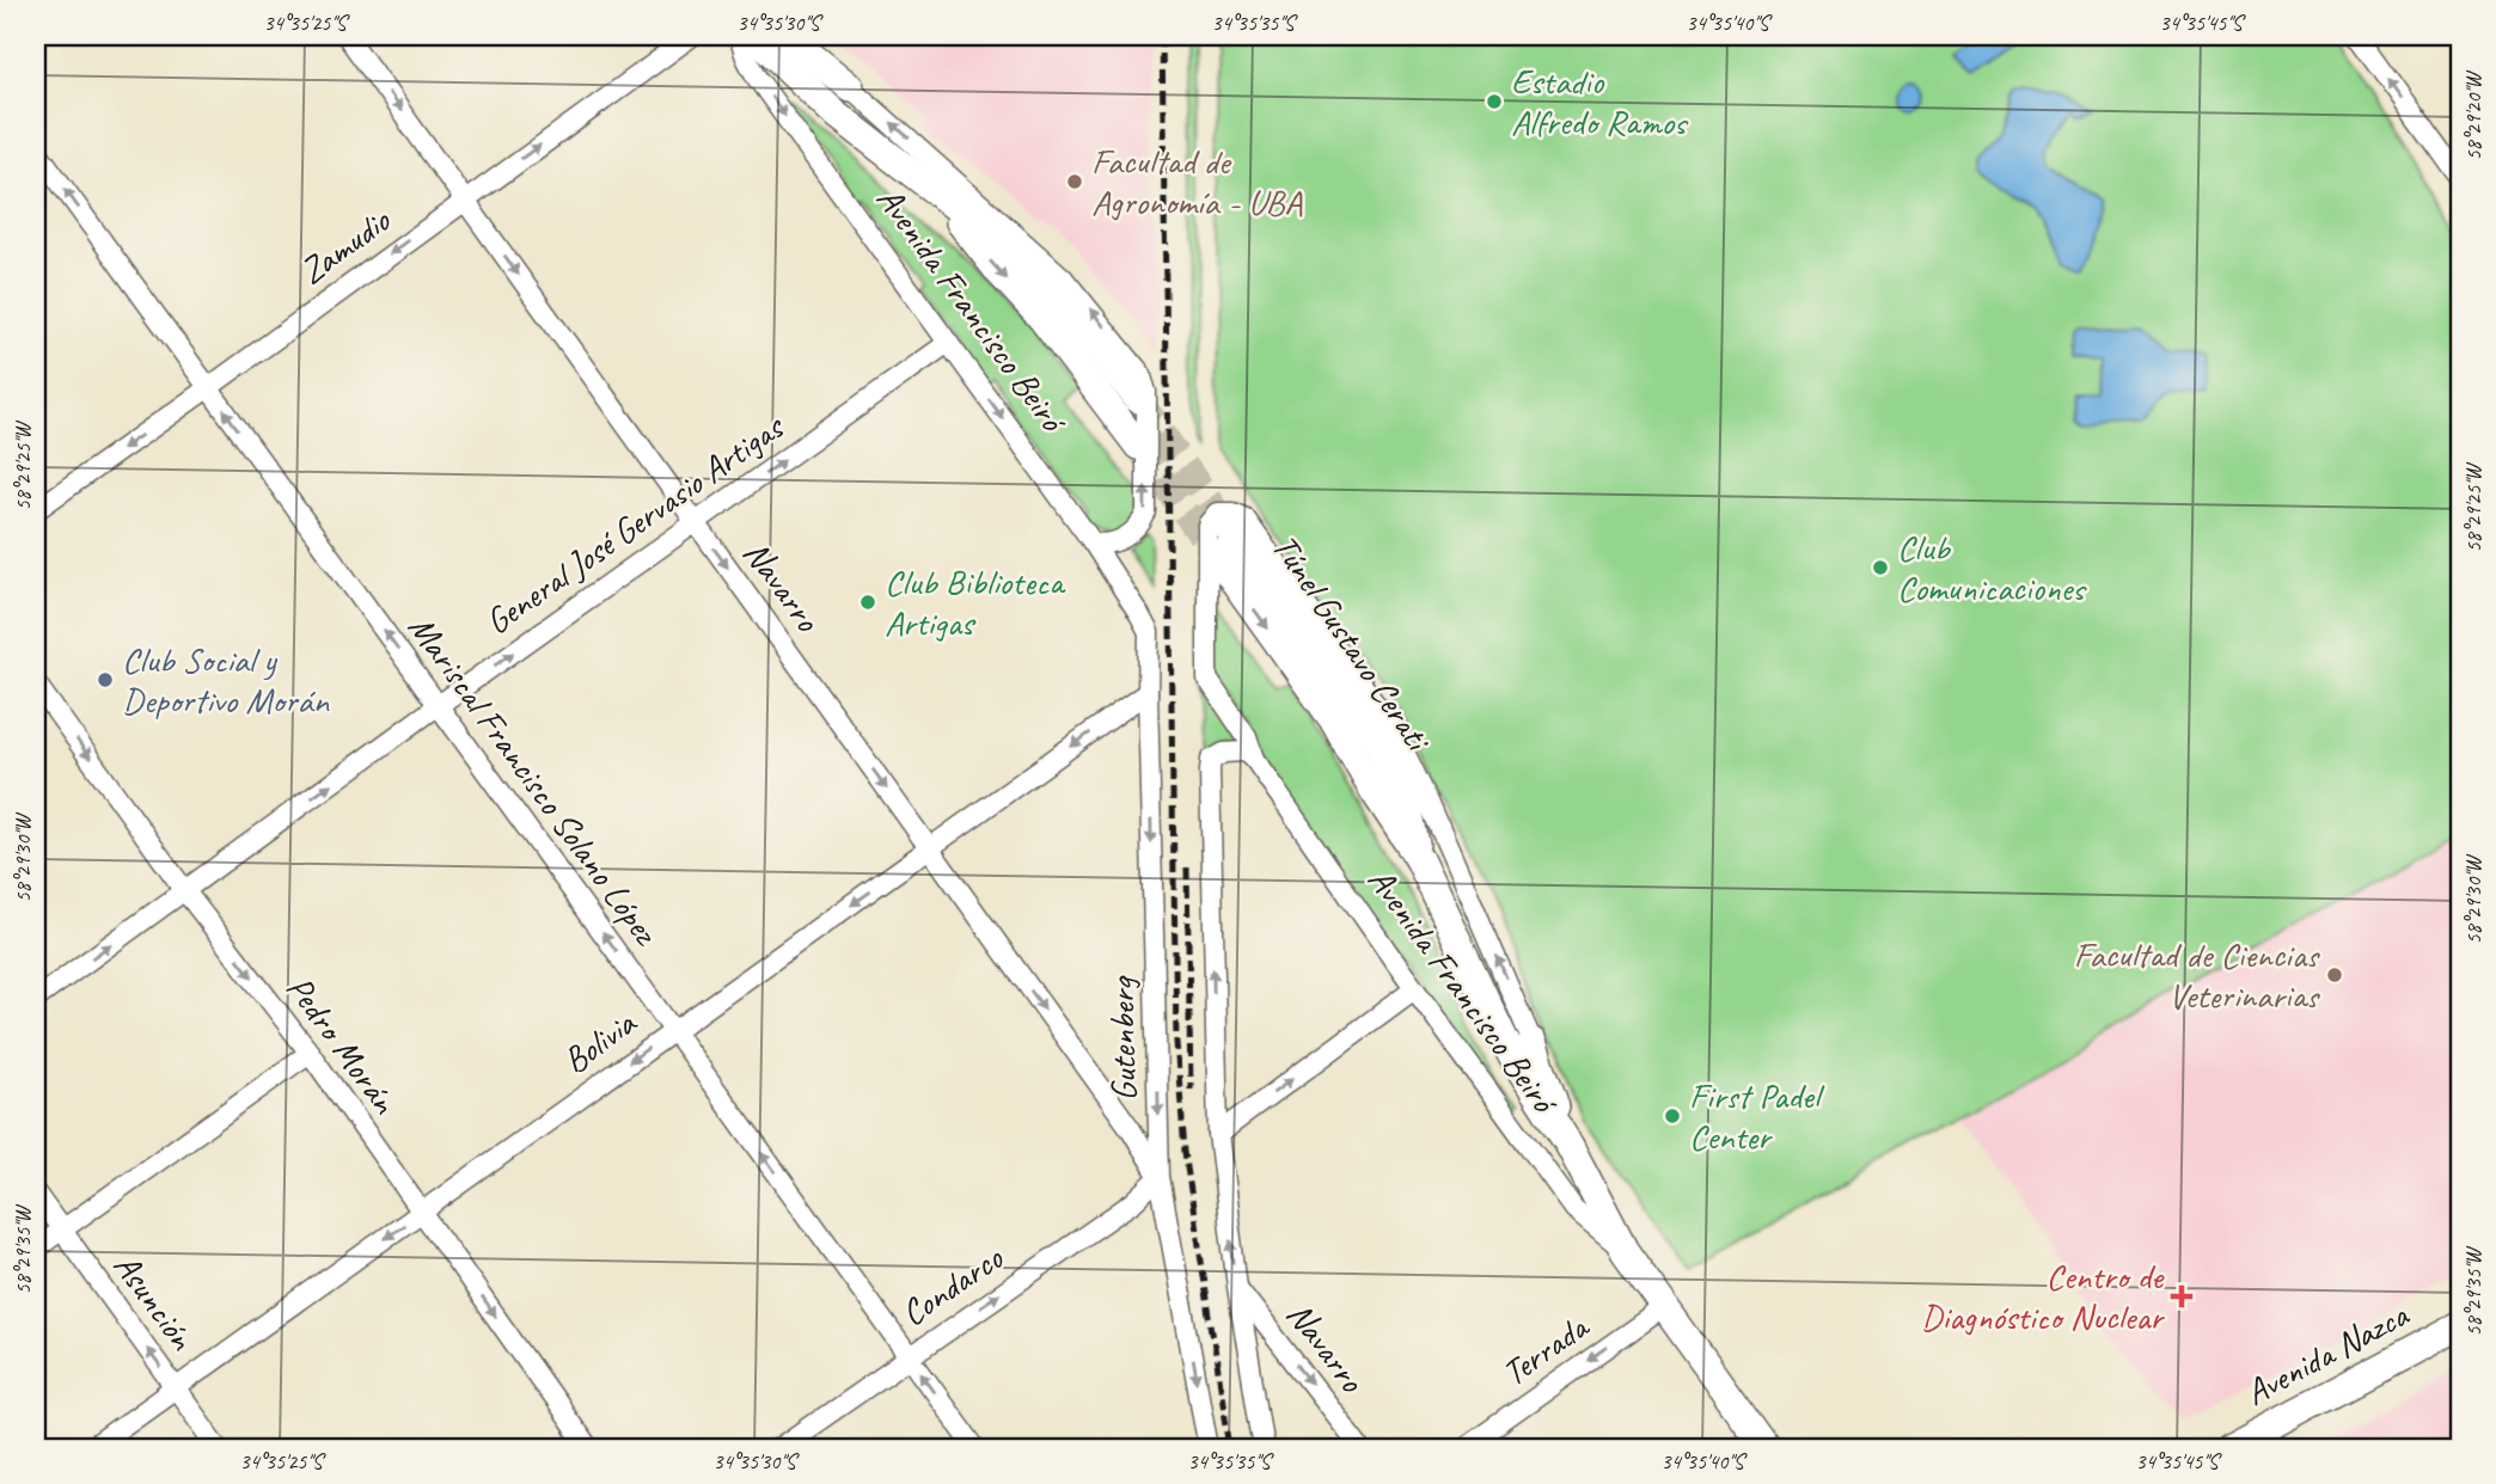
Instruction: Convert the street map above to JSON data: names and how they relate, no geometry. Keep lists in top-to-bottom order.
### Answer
{
  "streets": {
    "main road": ["Avenida Francisco Beiró", "Túnel Gustavo Cerati", "Avenida Nazca"],
    "street": [
      "Zamudio",
      "General José Gervasio Artigas",
      "Navarro",
      "Mariscal Francisco Solano López",
      "Gutenberg",
      "Bolivia",
      "Pedro Morán",
      "Condarco",
      "Asunción",
      "Terrada"
    ]
  },
  "crossings": [
    ["Zamudio", "Navarro"],
    ["Zamudio", "Mariscal Francisco Solano López"],
    ["Avenida Francisco Beiró", "General José Gervasio Artigas"],
    ["Avenida Francisco Beiró", "Túnel Gustavo Cerati"],
    ["Avenida Francisco Beiró", "Gutenberg"],
    ["Avenida Francisco Beiró", "Terrada"],
    ["General José Gervasio Artigas", "Navarro"],
    ["General José Gervasio Artigas", "Mariscal Francisco Solano López"],
    ["General José Gervasio Artigas", "Pedro Morán"],
    ["Navarro", "Gutenberg"],
    ["Navarro", "Bolivia"],
    ["Navarro", "Condarco"],
    ["Mariscal Francisco Solano López", "Bolivia"],
    ["Mariscal Francisco Solano López", "Condarco"],
    ["Gutenberg", "Bolivia"],
    ["Gutenberg", "Condarco"],
    ["Bolivia", "Pedro Morán"],
    ["Bolivia", "Asunción"]
  ],
  "one_way": [
    "General José Gervasio Artigas",
    "Navarro",
    "Mariscal Francisco Solano López",
    "Bolivia",
    "Pedro Morán",
    "Condarco",
    "Asunción",
    "Terrada"
  ],
  "places": {
    "other": [
      "Estadio Alfredo Ramos",
      "Facultad de Agronomía - UBA",
      "Club Comunicaciones",
      "Club Biblioteca Artigas",
      "Club Social y Deportivo Morán",
      "Facultad de Ciencias Veterinarias",
      "First Padel Center"
    ],
    "health": ["Centro de Diagnóstico Nuclear"]
  },
  "coordinates": [
    "34°35'25\"S",
    "34°35'30\"S",
    "34°35'35\"S",
    "34°35'40\"S",
    "34°35'45\"S",
    "58°29'20\"W",
    "58°29'25\"W",
    "58°29'30\"W",
    "58°29'35\"W"
  ]
}
